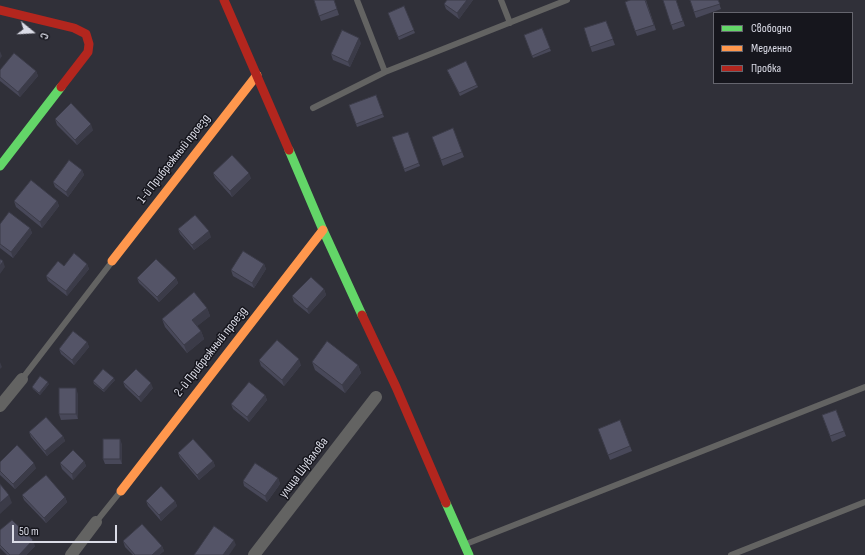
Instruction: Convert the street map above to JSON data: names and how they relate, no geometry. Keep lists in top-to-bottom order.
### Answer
{
  "streets": {
    "street": ["1-й Прибрежный проезд", "2-й Прибрежный проезд", "улица Шувалова"]
  },
  "legend": ["Свободно", "Медленно", "Пробка"],
  "scale_bar": "50 m",
  "north": "right"
}
